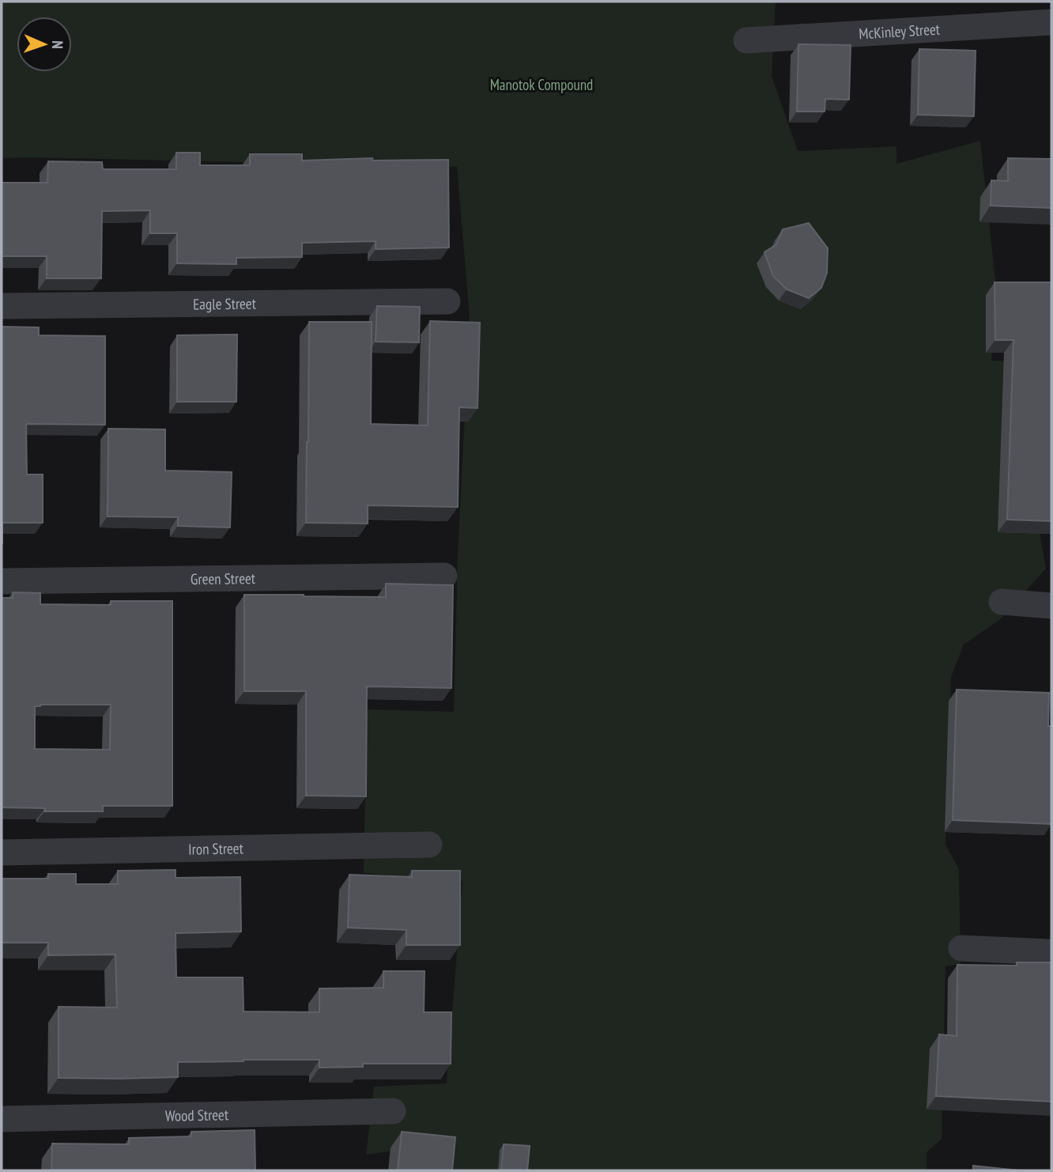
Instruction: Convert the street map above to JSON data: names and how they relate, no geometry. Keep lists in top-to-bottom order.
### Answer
{
  "streets": {
    "street": [
      "McKinley Street",
      "Eagle Street",
      "Green Street",
      "Iron Street",
      "Wood Street"
    ]
  },
  "parks": ["Manotok Compound"],
  "north": "right"
}
